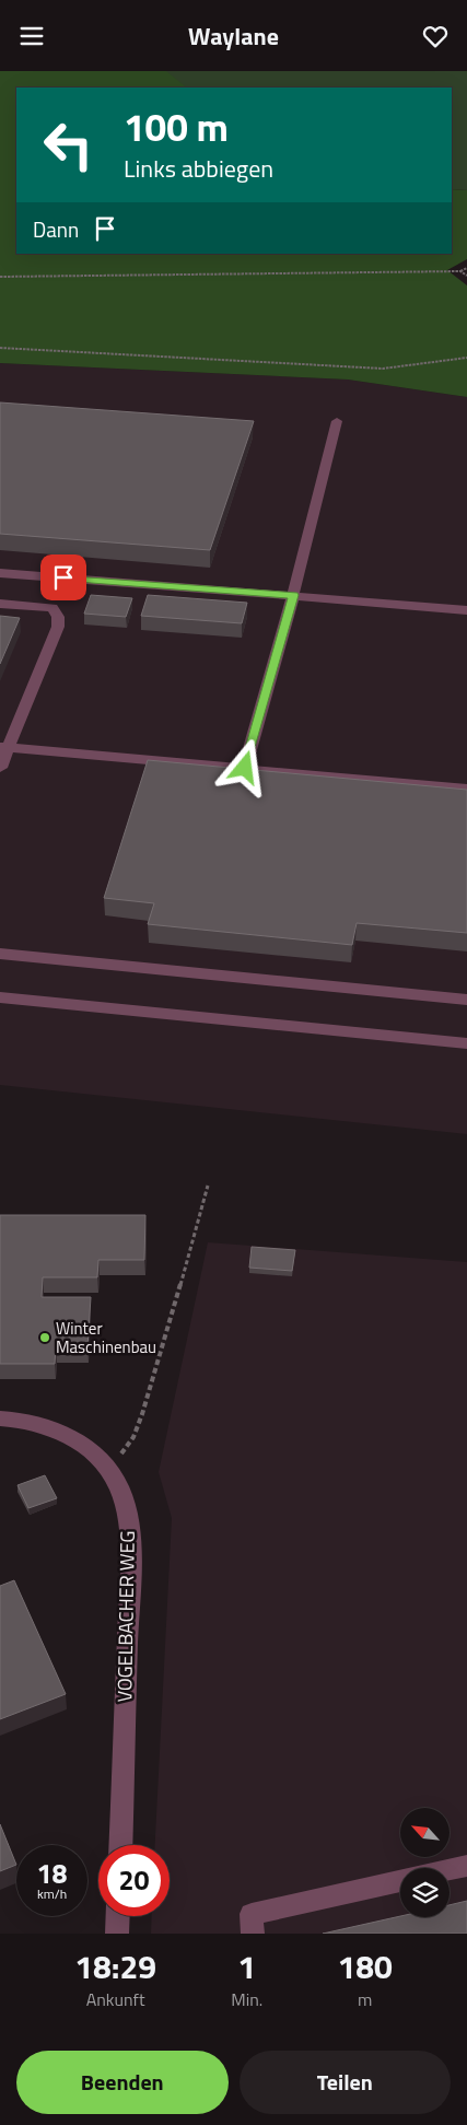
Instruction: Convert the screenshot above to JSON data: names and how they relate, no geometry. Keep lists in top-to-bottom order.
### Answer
{
  "streets": {
    "street": ["VOGELBACHER WEG"]
  },
  "places": ["Winter Maschinenbau"],
  "north": "top left",
  "page": {
    "header": "Waylane",
    "turn": ["100 m", "Links abbiegen"],
    "then": "Dann",
    "speed": "18 km/h",
    "limit": "20",
    "eta": [
      "18:29",
      "Ankunft",
      "1",
      "Min.",
      "180",
      "m"
    ],
    "buttons": ["Beenden", "Teilen"]
  }
}
